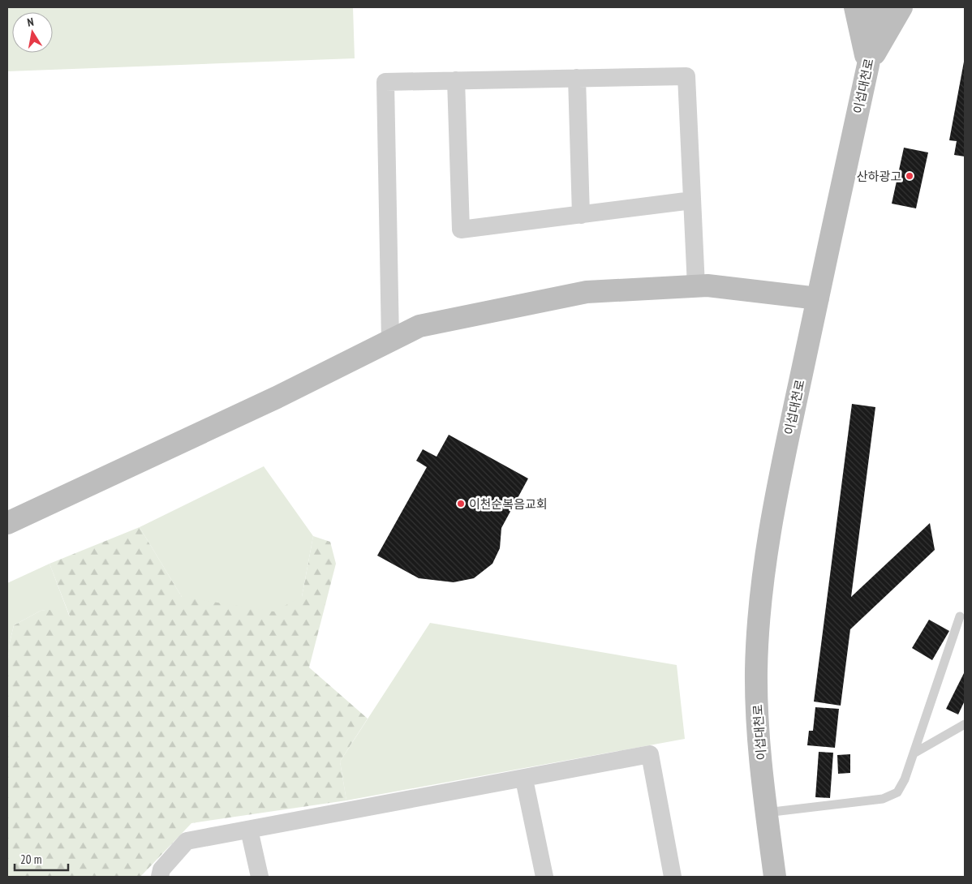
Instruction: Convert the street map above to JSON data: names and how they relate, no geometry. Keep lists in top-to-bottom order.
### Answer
{
  "streets": {
    "street": ["이섭대천로"]
  },
  "places": ["산하광고", "이천순복음교회"],
  "scale_bar": "20 m",
  "north": "top"
}
